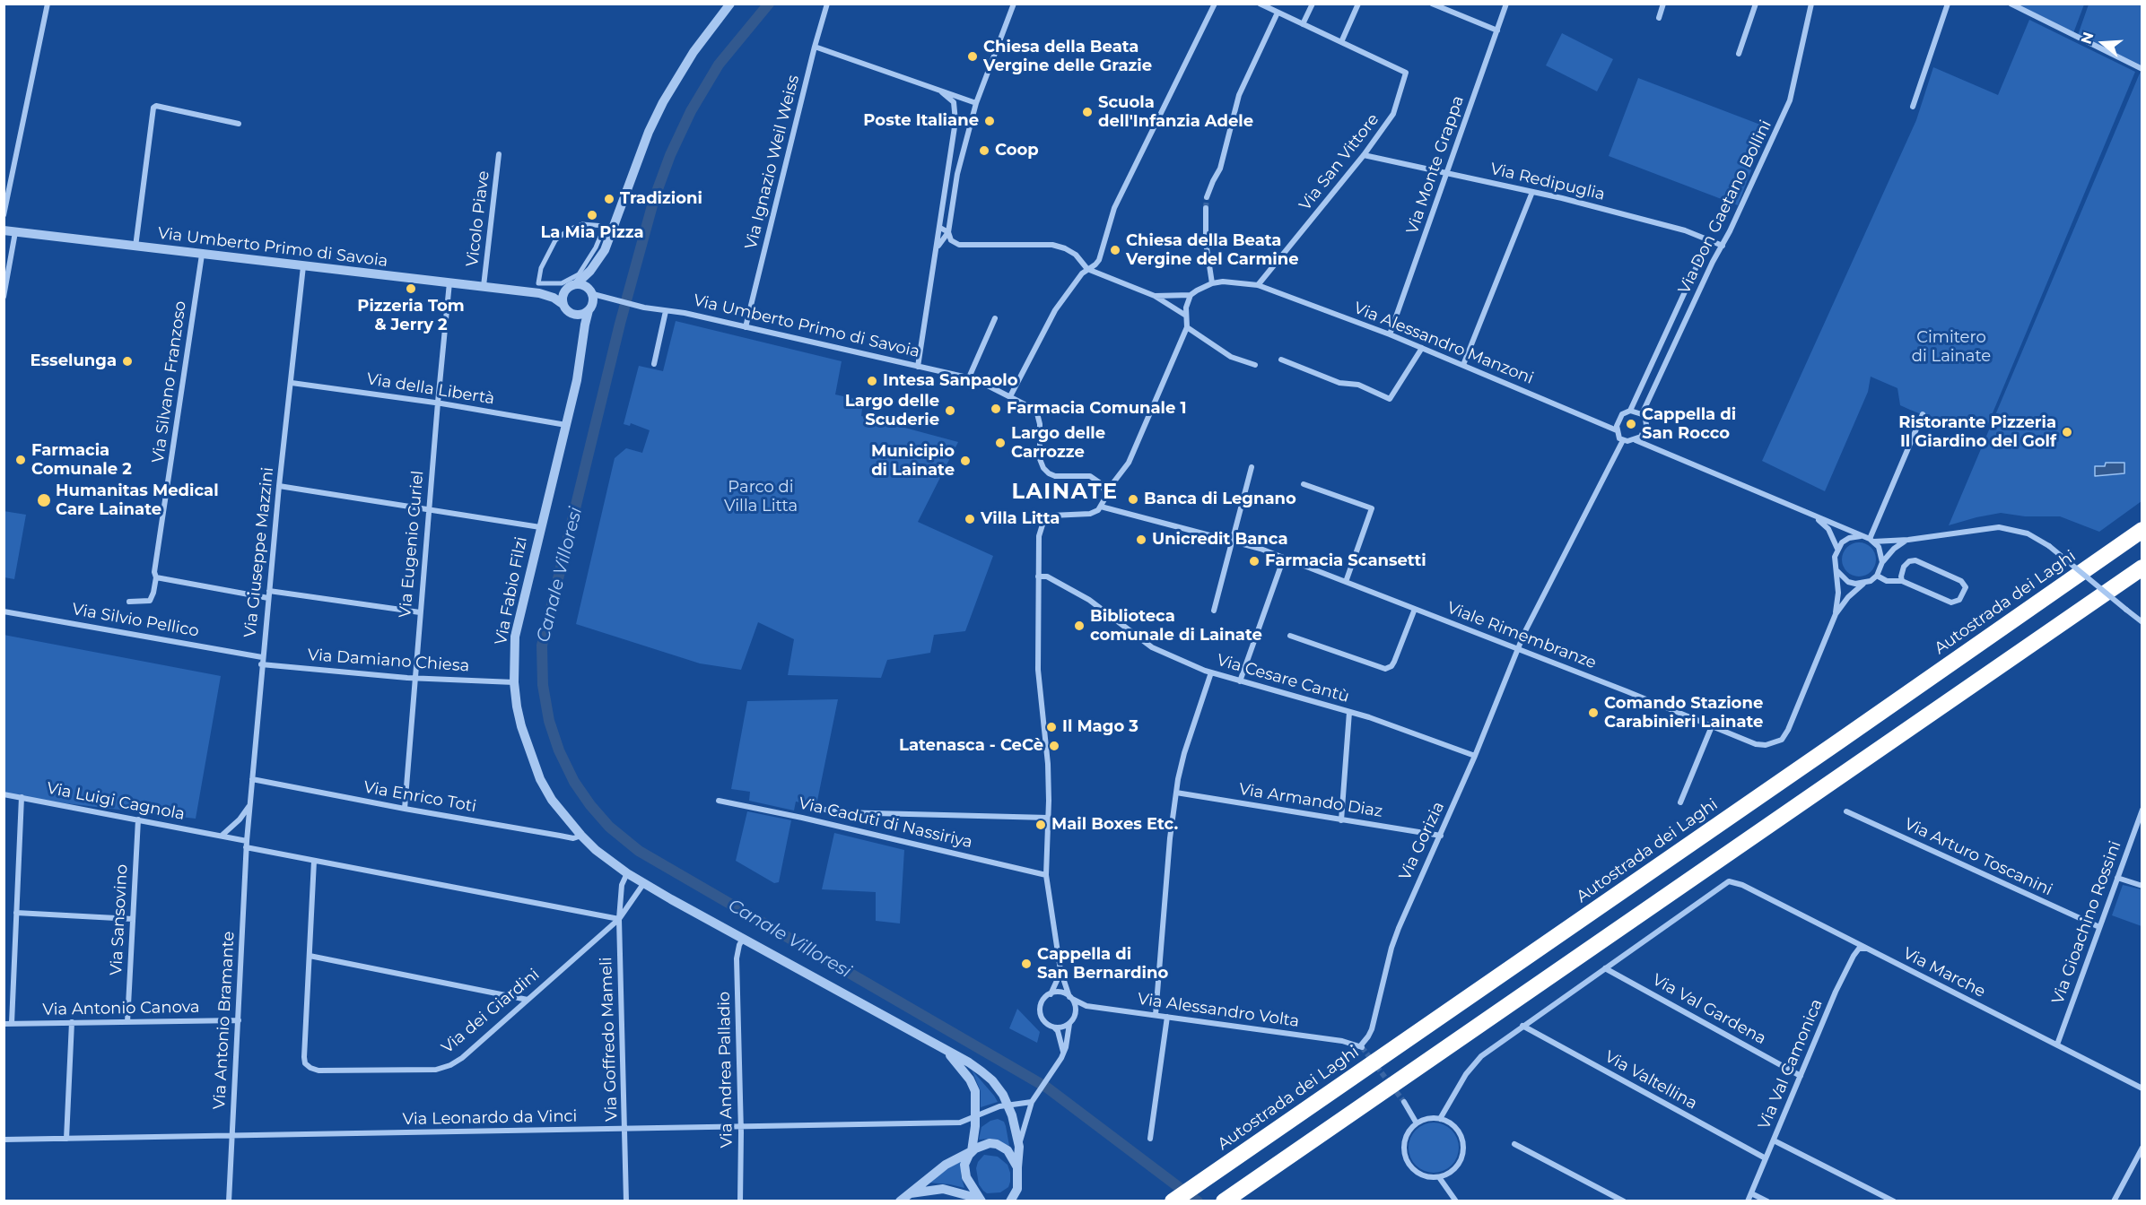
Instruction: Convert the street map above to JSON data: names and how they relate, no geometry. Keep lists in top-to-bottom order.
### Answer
{
  "streets": {
    "highway": ["Autostrada dei Laghi"],
    "street": [
      "Via Ignazio Weil Weiss",
      "Via San Vittore",
      "Via Monte Grappa",
      "Via Redipuglia",
      "Via Don Gaetano Bollini",
      "Vicolo Piave",
      "Via Umberto Primo di Savoia",
      "Via Alessandro Manzoni",
      "Via Silvano Franzoso",
      "Via della Libertà",
      "Via Eugenio Curiel",
      "Via Giuseppe Mazzini",
      "Via Fabio Filzi",
      "Via Silvio Pellico",
      "Viale Rimembranze",
      "Via Damiano Chiesa",
      "Via Cesare Cantù",
      "Via Enrico Toti",
      "Via Armando Diaz",
      "Via Luigi Cagnola",
      "Via Caduti di Nassiriya",
      "Via Gorizia",
      "Via Arturo Toscanini",
      "Via Sansovino",
      "Via Gioachino Rossini",
      "Via Marche",
      "Via Antonio Canova",
      "Via Val Gardena",
      "Via Alessandro Volta",
      "Via dei Giardini",
      "Via Antonio Bramante",
      "Via Goffredo Mameli",
      "Via Val Camonica",
      "Via Andrea Palladio",
      "Via Valtellina",
      "Via Leonardo da Vinci"
    ]
  },
  "crossings": [
    ["Via Ignazio Weil Weiss", "Via Umberto Primo di Savoia"],
    ["Via San Vittore", "Via Redipuglia"],
    ["Via San Vittore", "Via Alessandro Manzoni"],
    ["Via Monte Grappa", "Via Redipuglia"],
    ["Via Monte Grappa", "Via Alessandro Manzoni"],
    ["Via Redipuglia", "Via Don Gaetano Bollini"],
    ["Via Don Gaetano Bollini", "Via Alessandro Manzoni"],
    ["Via Don Gaetano Bollini", "Via Gorizia"],
    ["Vicolo Piave", "Via Umberto Primo di Savoia"],
    ["Via Umberto Primo di Savoia", "Via Silvano Franzoso"],
    ["Via Umberto Primo di Savoia", "Via Eugenio Curiel"],
    ["Via Umberto Primo di Savoia", "Via Giuseppe Mazzini"],
    ["Via Umberto Primo di Savoia", "Via Fabio Filzi"],
    ["Via Alessandro Manzoni", "Via Gorizia"],
    ["Via della Libertà", "Via Eugenio Curiel"],
    ["Via della Libertà", "Via Giuseppe Mazzini"],
    ["Via della Libertà", "Via Fabio Filzi"],
    ["Via Eugenio Curiel", "Via Damiano Chiesa"],
    ["Via Eugenio Curiel", "Via Enrico Toti"],
    ["Via Giuseppe Mazzini", "Via Silvio Pellico"],
    ["Via Giuseppe Mazzini", "Via Damiano Chiesa"],
    ["Via Giuseppe Mazzini", "Via Enrico Toti"],
    ["Via Giuseppe Mazzini", "Via Luigi Cagnola"],
    ["Via Giuseppe Mazzini", "Via Antonio Bramante"],
    ["Via Fabio Filzi", "Via Damiano Chiesa"],
    ["Via Fabio Filzi", "Via Enrico Toti"],
    ["Via Fabio Filzi", "Via Goffredo Mameli"],
    ["Via Fabio Filzi", "Via Andrea Palladio"],
    ["Via Fabio Filzi", "Via Leonardo da Vinci"],
    ["Viale Rimembranze", "Via Gorizia"],
    ["Via Cesare Cantù", "Via Gorizia"],
    ["Via Armando Diaz", "Via Gorizia"],
    ["Via Luigi Cagnola", "Via Sansovino"],
    ["Via Luigi Cagnola", "Via dei Giardini"],
    ["Via Luigi Cagnola", "Via Antonio Bramante"],
    ["Via Luigi Cagnola", "Via Goffredo Mameli"],
    ["Via Gorizia", "Via Alessandro Volta"],
    ["Via Arturo Toscanini", "Via Gioachino Rossini"],
    ["Via Sansovino", "Via Antonio Canova"],
    ["Via Gioachino Rossini", "Via Marche"],
    ["Via Marche", "Via Val Gardena"],
    ["Via Marche", "Via Val Camonica"],
    ["Via Antonio Canova", "Via Antonio Bramante"],
    ["Via Val Gardena", "Via Val Camonica"],
    ["Via dei Giardini", "Via Goffredo Mameli"],
    ["Via Antonio Bramante", "Via Leonardo da Vinci"],
    ["Via Goffredo Mameli", "Via Leonardo da Vinci"],
    ["Via Val Camonica", "Via Valtellina"],
    ["Via Andrea Palladio", "Via Leonardo da Vinci"]
  ],
  "districts": ["LAINATE"],
  "water": ["Canale Villoresi"],
  "parks": ["Cimitero di Lainate", "Parco di Villa Litta"],
  "places": [
    "Chiesa della Beata Vergine delle Grazie",
    "Scuola dell'Infanzia Adele",
    "Poste Italiane",
    "Coop",
    "Tradizioni",
    "La Mia Pizza",
    "Chiesa della Beata Vergine del Carmine",
    "Pizzeria Tom & Jerry 2",
    "Esselunga",
    "Intesa Sanpaolo",
    "Farmacia Comunale 1",
    "Largo delle Scuderie",
    "Cappella di San Rocco",
    "Ristorante Pizzeria Il Giardino del Golf",
    "Largo delle Carrozze",
    "Farmacia Comunale 2",
    "Municipio di Lainate",
    "Banca di Legnano",
    "Humanitas Medical Care Lainate",
    "Villa Litta",
    "Unicredit Banca",
    "Farmacia Scansetti",
    "Biblioteca comunale di Lainate",
    "Comando Stazione Carabinieri Lainate",
    "Il Mago 3",
    "Latenasca - CeCè",
    "Mail Boxes Etc.",
    "Cappella di San Bernardino"
  ],
  "north": "left"
}
